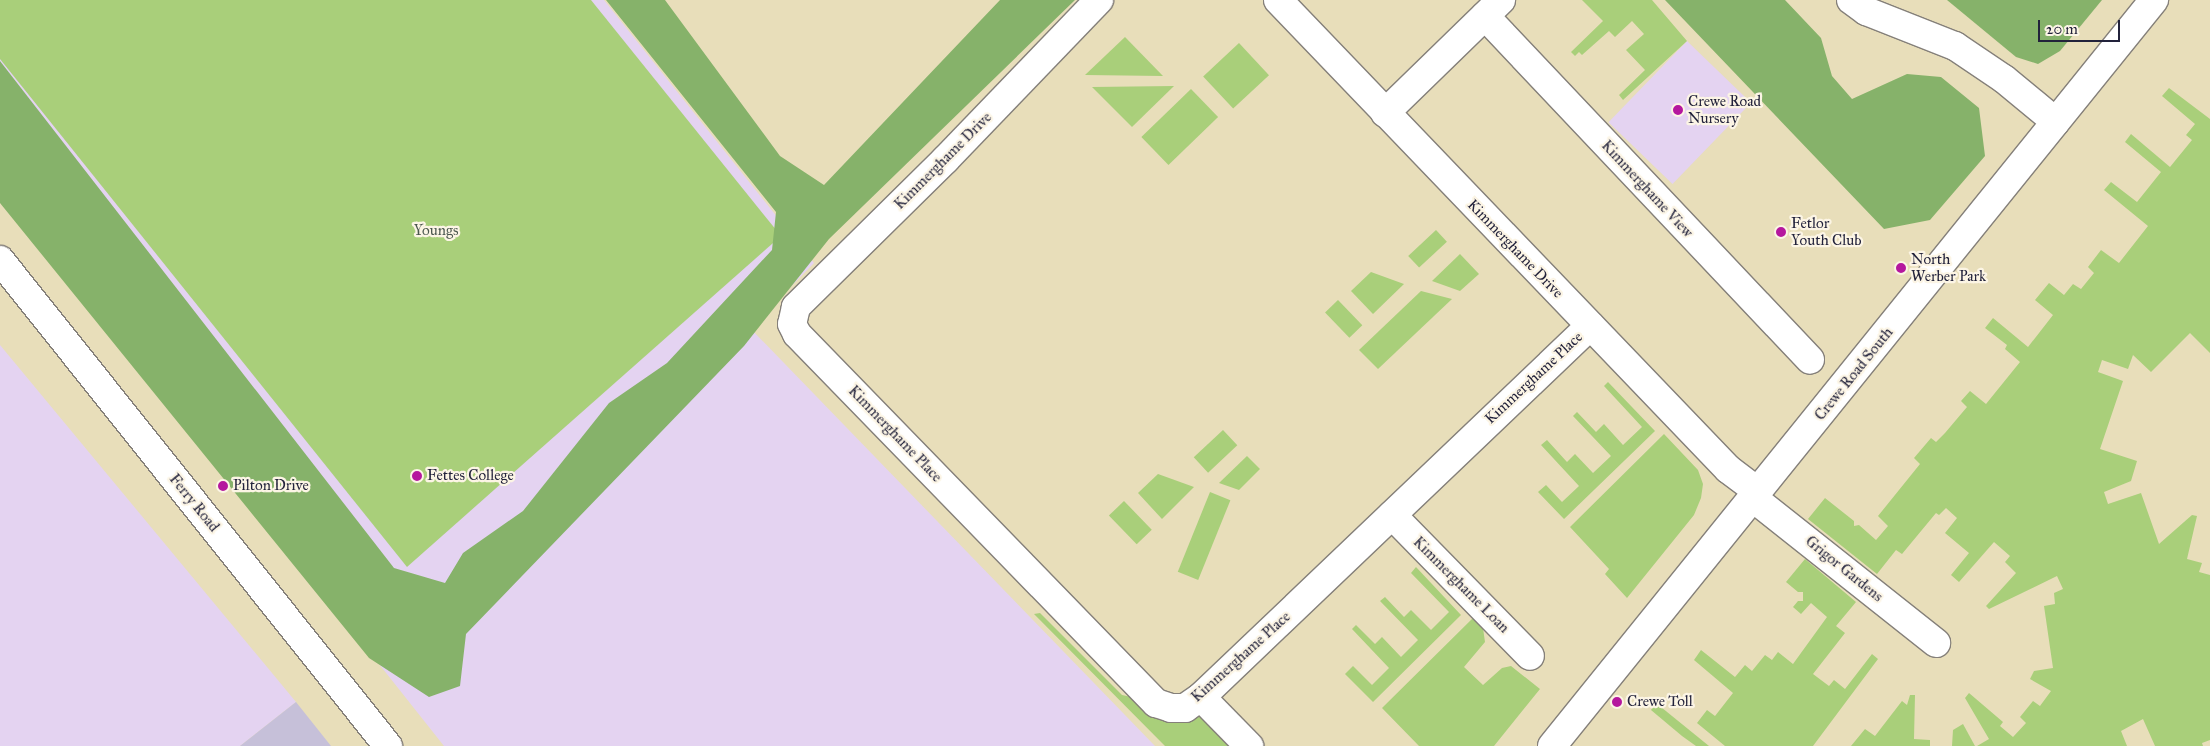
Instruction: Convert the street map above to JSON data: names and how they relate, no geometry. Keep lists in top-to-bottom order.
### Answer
{
  "streets": {
    "street": [
      "Kimmerghame Drive",
      "Kimmerghame View",
      "Crewe Road South",
      "Kimmerghame Place",
      "Ferry Road",
      "Grigor Gardens",
      "Kimmerghame Loan"
    ]
  },
  "crossings": [
    ["Kimmerghame Drive", "Kimmerghame View"],
    ["Kimmerghame Drive", "Crewe Road South"],
    ["Kimmerghame Drive", "Kimmerghame Place"],
    ["Kimmerghame Drive", "Grigor Gardens"],
    ["Crewe Road South", "Grigor Gardens"],
    ["Kimmerghame Place", "Kimmerghame Loan"]
  ],
  "parks": ["Youngs"],
  "places": [
    "Crewe Road Nursery",
    "Fetlor Youth Club",
    "North Werber Park",
    "Fettes College",
    "Pilton Drive",
    "Crewe Toll"
  ],
  "scale_bar": "20 m"
}
